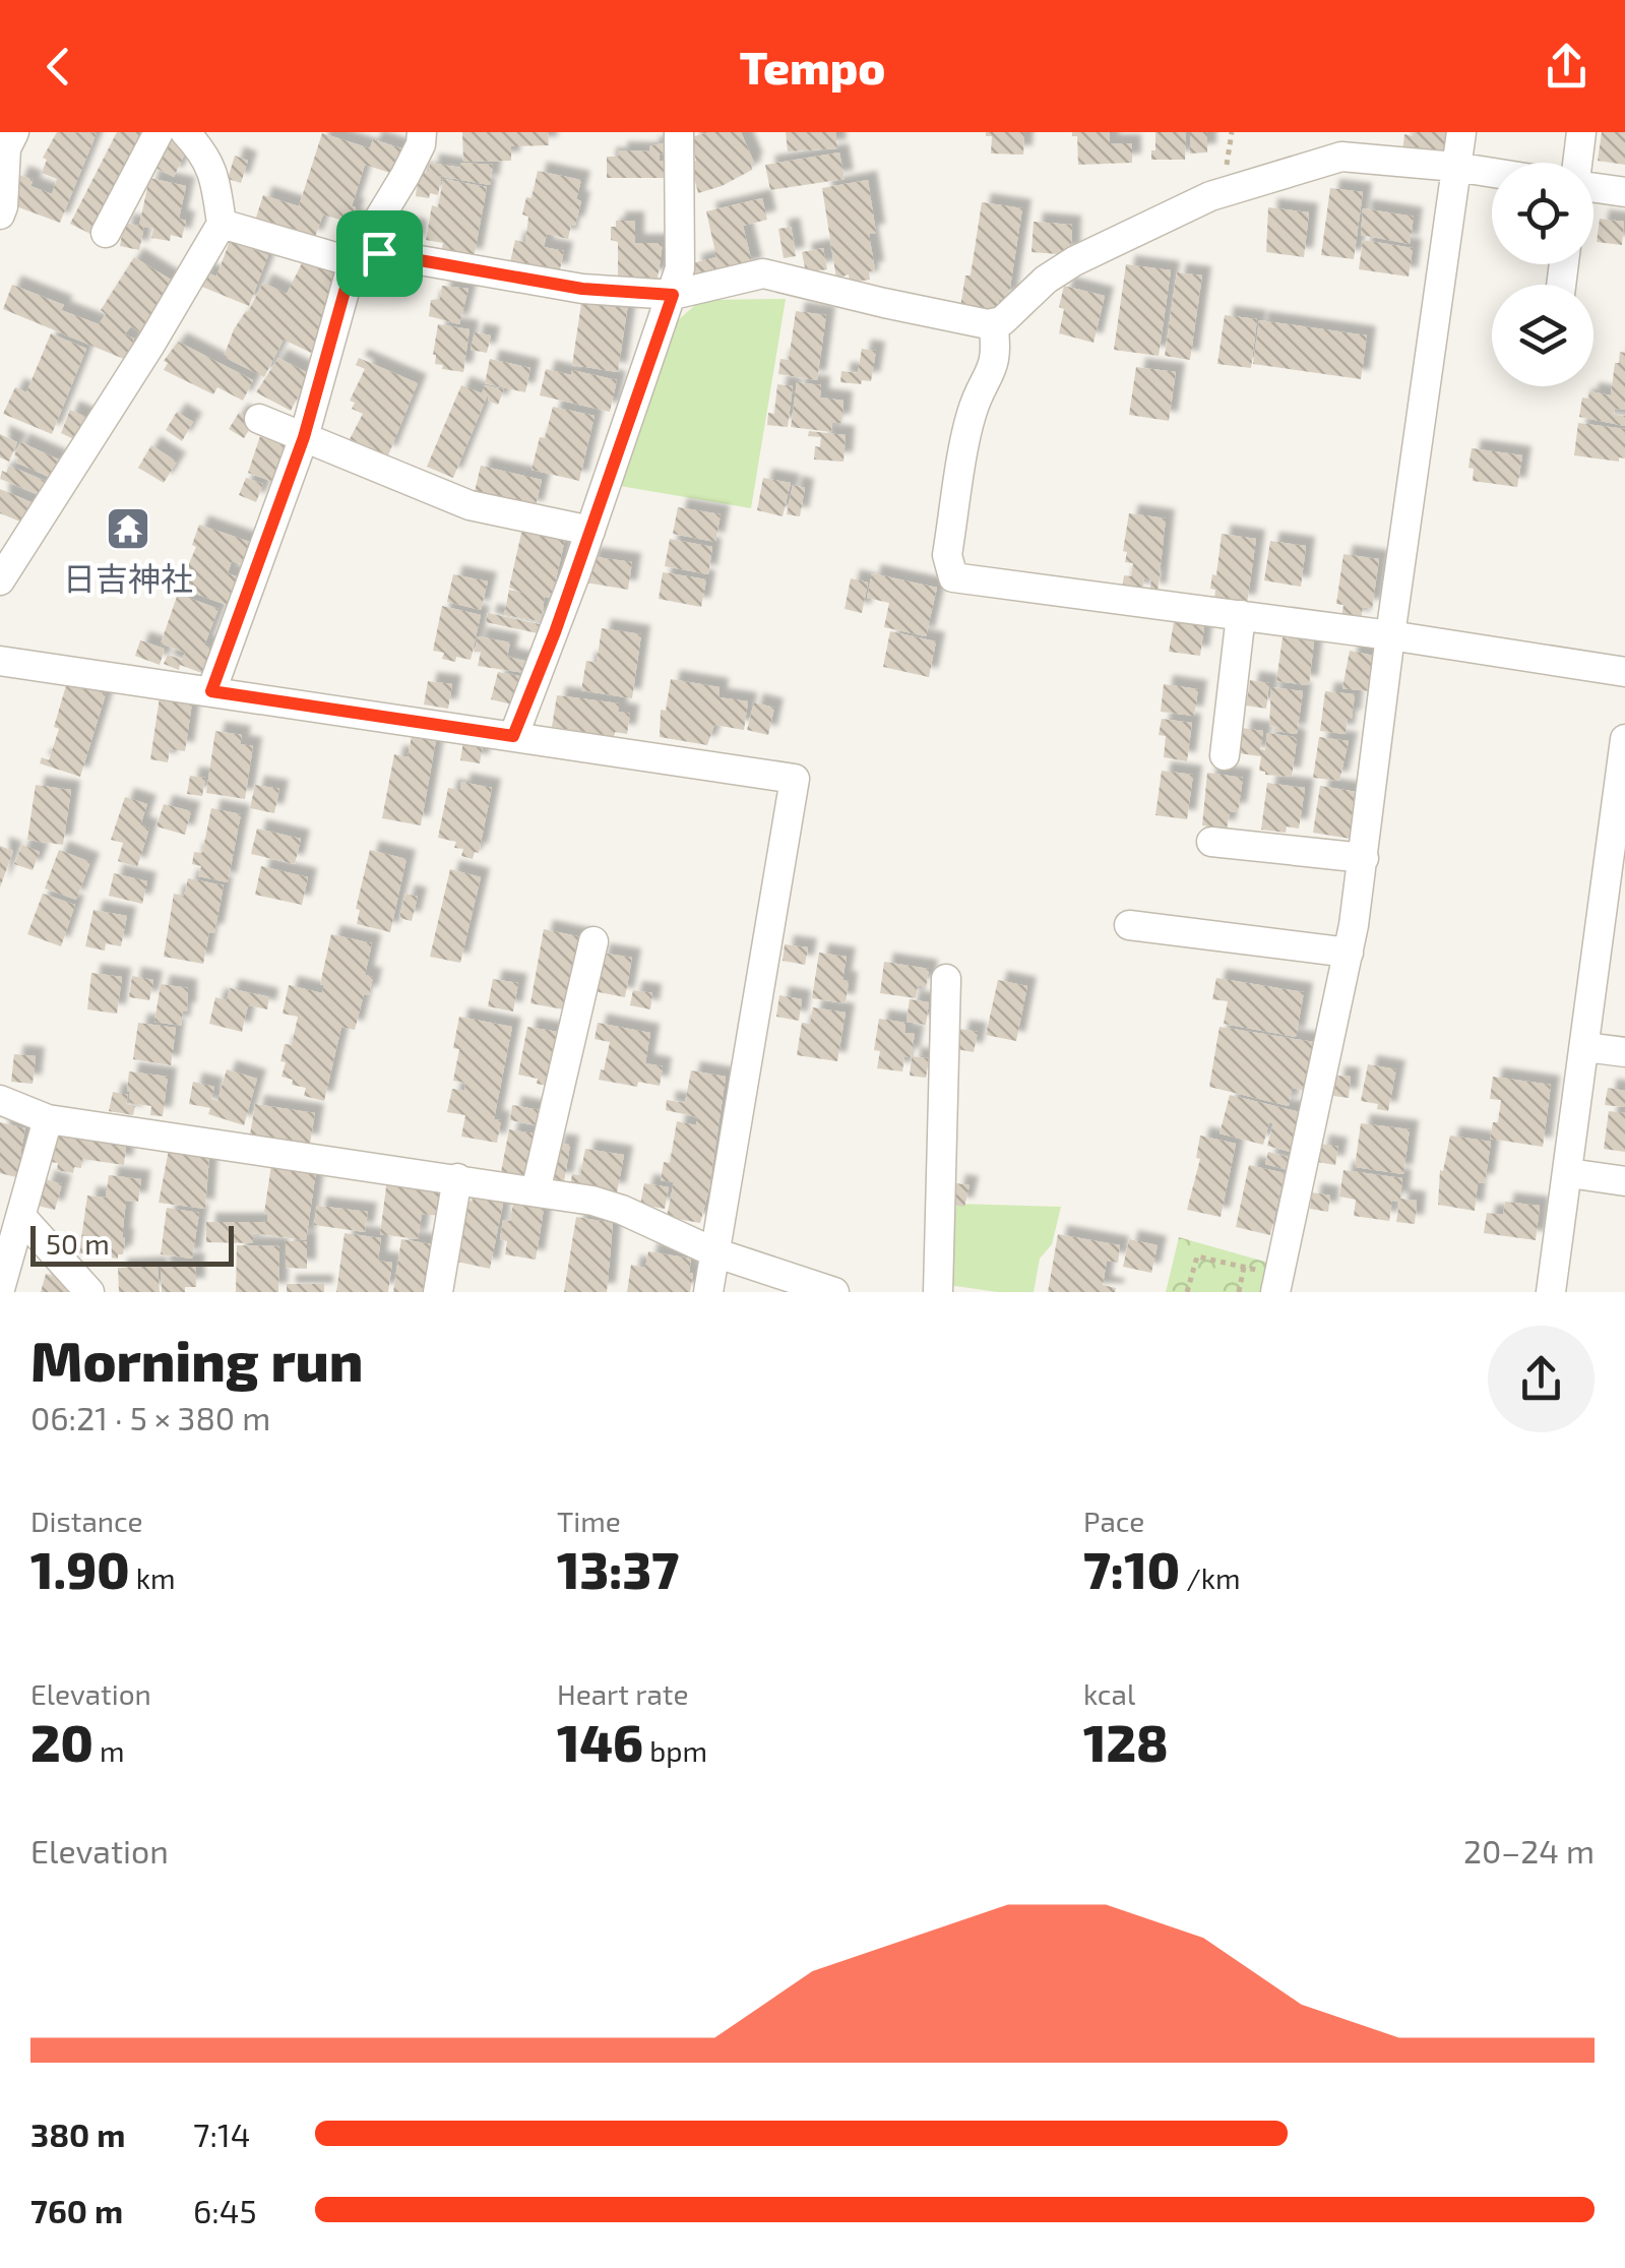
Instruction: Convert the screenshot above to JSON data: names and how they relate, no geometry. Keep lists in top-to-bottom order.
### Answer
{
  "places": {
    "temple": ["日吉神社"]
  },
  "scale_bar": "50 m",
  "page": {
    "header": "Tempo",
    "scale": "50 m",
    "heading": ["Morning run", "06:21 · 5 × 380 m"],
    "stats": [
      ["Distance", "1.90 km"],
      ["Time", "13:37"],
      ["Pace", "7:10 /km"],
      ["Elevation", "20 m"],
      ["Heart rate", "146 bpm"],
      ["kcal", "128"]
    ],
    "chart": ["Elevation", "20–24 m"],
    "list": [
      {
        "name": "380 m",
        "note": "7:14"
      },
      {
        "name": "760 m",
        "note": "6:45"
      }
    ]
  }
}
